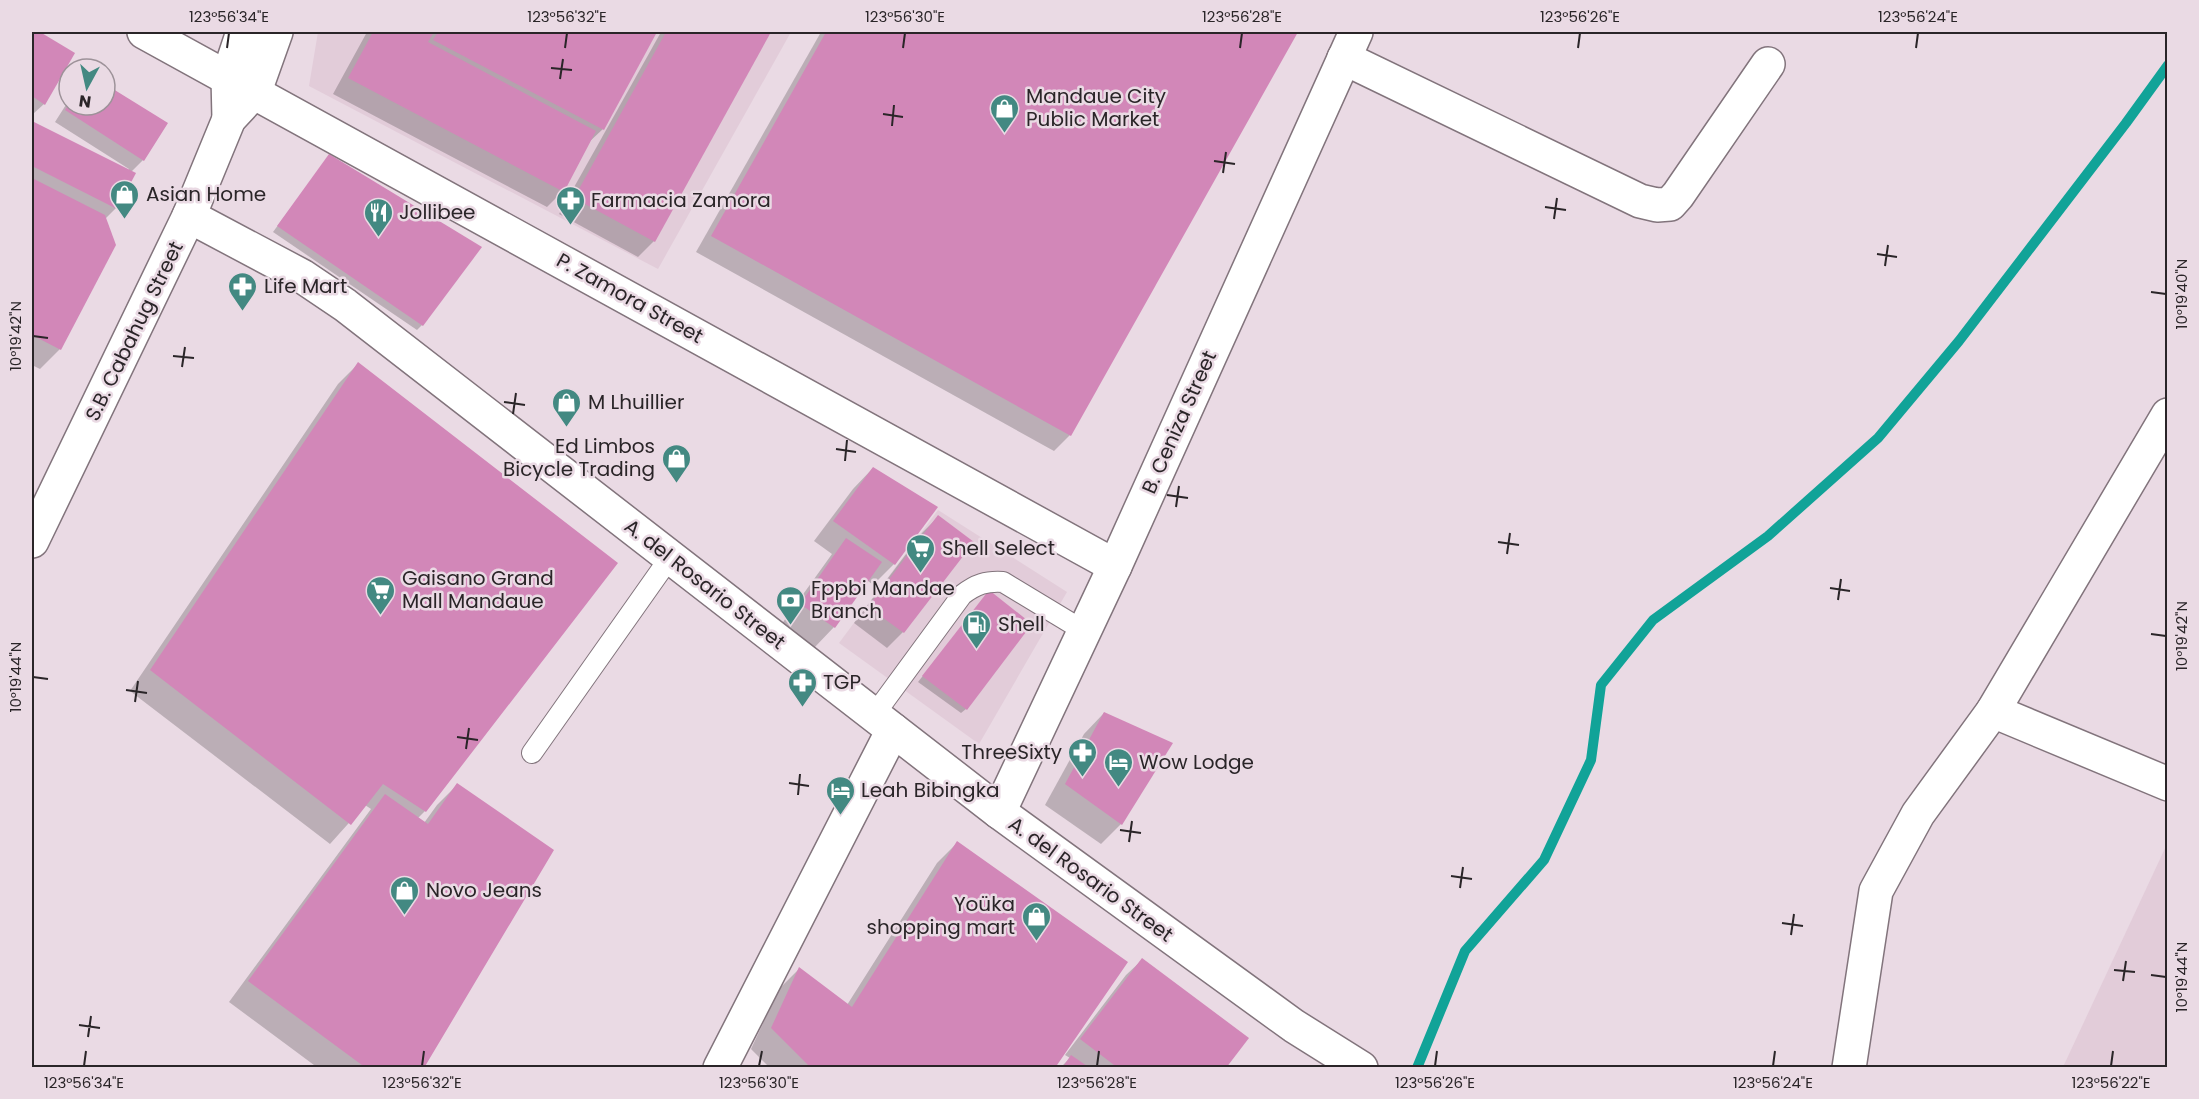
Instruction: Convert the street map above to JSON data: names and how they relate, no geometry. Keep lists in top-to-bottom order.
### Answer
{
  "streets": {
    "street": [
      "P. Zamora Street",
      "S.B. Cabahug Street",
      "B. Ceniza Street",
      "A. del Rosario Street"
    ]
  },
  "crossings": [
    ["P. Zamora Street", "S.B. Cabahug Street"],
    ["P. Zamora Street", "B. Ceniza Street"],
    ["S.B. Cabahug Street", "A. del Rosario Street"],
    ["B. Ceniza Street", "A. del Rosario Street"]
  ],
  "places": {
    "shop": [
      "Mandaue City Public Market",
      "Asian Home",
      "M Lhuillier",
      "Ed Limbos Bicycle Trading",
      "Novo Jeans",
      "Yoüka shopping mart"
    ],
    "pharmacy": [
      "Farmacia Zamora",
      "Life Mart",
      "TGP",
      "ThreeSixty"
    ],
    "restaurant": ["Jollibee"],
    "supermarket": ["Shell Select", "Gaisano Grand Mall Mandaue"],
    "bank": ["Fppbi Mandae Branch"],
    "fuel station": ["Shell"],
    "hotel": ["Wow Lodge", "Leah Bibingka"]
  },
  "north": "bottom",
  "coordinates": [
    "123°56'34\"E",
    "123°56'32\"E",
    "123°56'30\"E",
    "123°56'28\"E",
    "123°56'26\"E",
    "123°56'24\"E",
    "10°19'40\"N",
    "10°19'42\"N",
    "10°19'44\"N",
    "123°56'22\"E"
  ]
}
